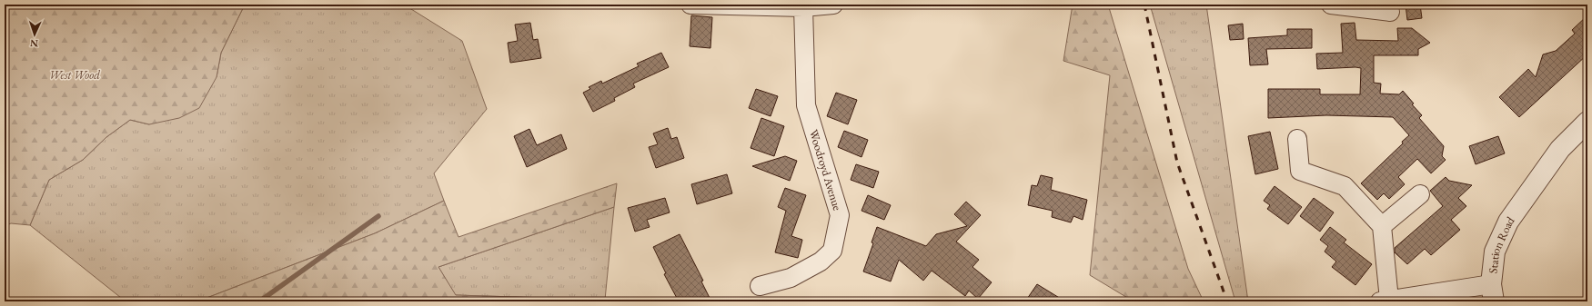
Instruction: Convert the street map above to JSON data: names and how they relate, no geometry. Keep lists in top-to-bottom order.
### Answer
{
  "streets": {
    "street": ["Woodroyd Avenue", "Station Road"]
  },
  "parks": ["West Wood"],
  "north": "bottom"
}
